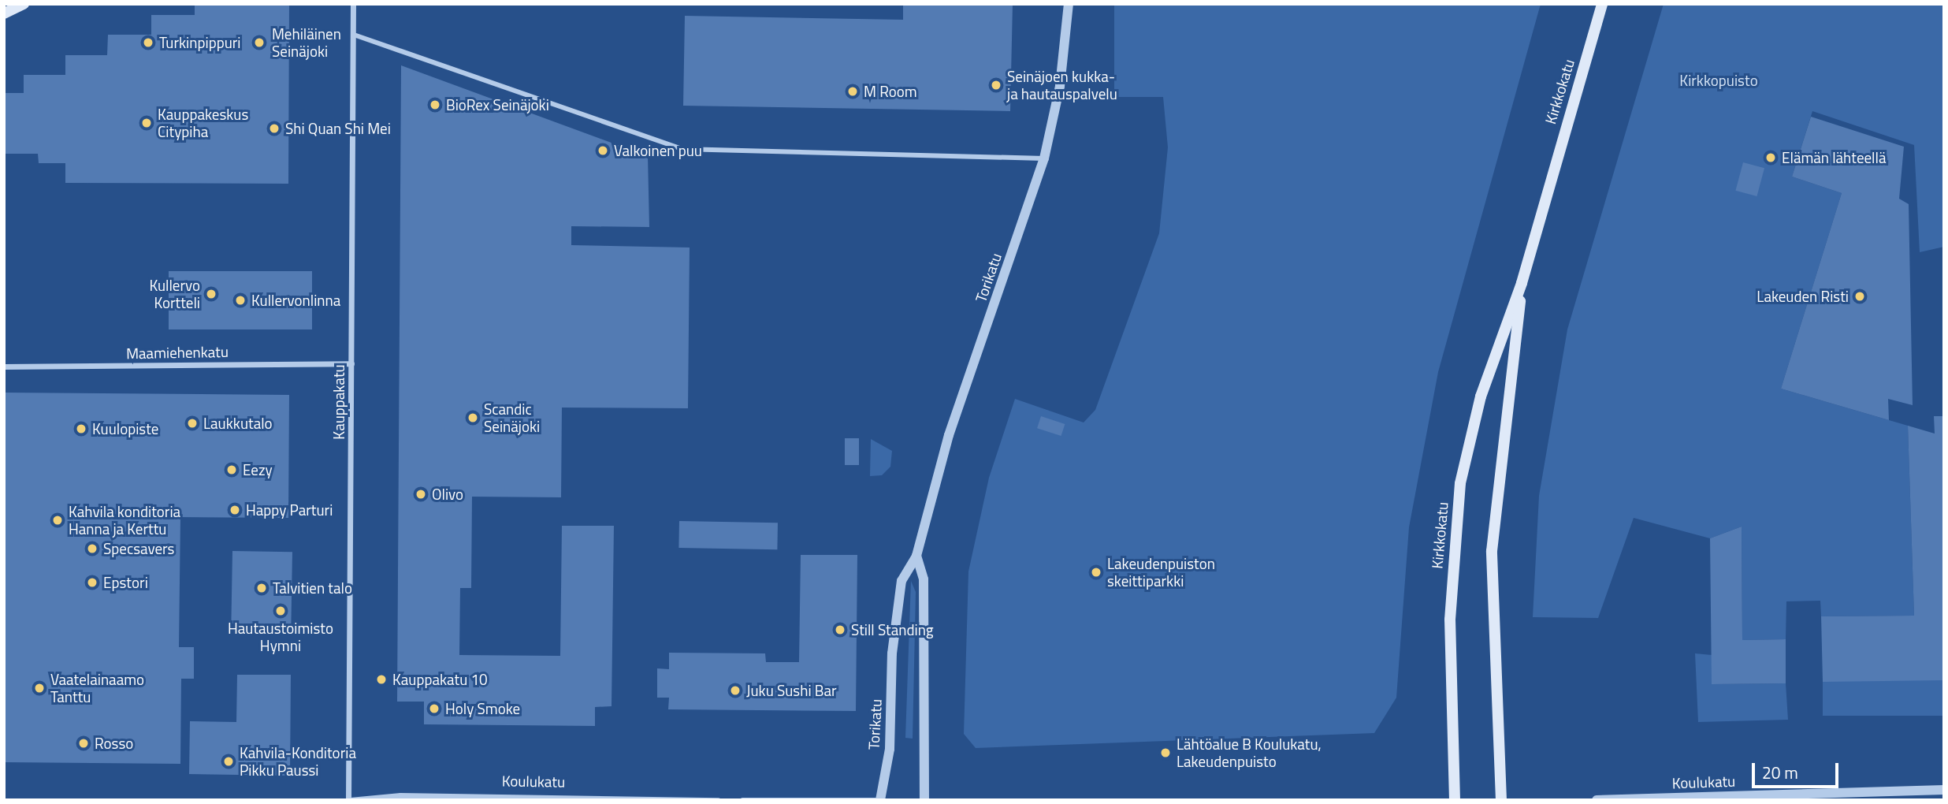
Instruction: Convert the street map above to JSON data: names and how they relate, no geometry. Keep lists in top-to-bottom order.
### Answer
{
  "streets": {
    "main road": ["Kirkkokatu"],
    "street": [
      "Torikatu",
      "Maamiehenkatu",
      "Kauppakatu",
      "Koulukatu"
    ]
  },
  "crossings": [
    ["Maamiehenkatu", "Kauppakatu"],
    ["Kauppakatu", "Koulukatu"]
  ],
  "parks": ["Kirkkopuisto"],
  "places": [
    "Turkinpippuri",
    "Mehiläinen Seinäjoki",
    "Seinäjoen kukka- ja hautauspalvelu",
    "M Room",
    "BioRex Seinäjoki",
    "Kauppakeskus Citypiha",
    "Shi Quan Shi Mei",
    "Valkoinen puu",
    "Elämän lähteellä",
    "Kullervo Kortteli",
    "Lakeuden Risti",
    "Kullervonlinna",
    "Scandic Seinäjoki",
    "Laukkutalo",
    "Kuulopiste",
    "Eezy",
    "Olivo",
    "Happy Parturi",
    "Kahvila konditoria Hanna ja Kerttu",
    "Specsavers",
    "Lakeudenpuiston skeittiparkki",
    "Epstori",
    "Talvitien talo",
    "Hautaustoimisto Hymni",
    "Still Standing",
    "Kauppakatu 10",
    "Vaatelainaamo Tanttu",
    "Juku Sushi Bar",
    "Holy Smoke",
    "Rosso",
    "Lähtöalue B Koulukatu, Lakeudenpuisto",
    "Kahvila-Konditoria Pikku Paussi"
  ],
  "scale_bar": "20 m"
}
